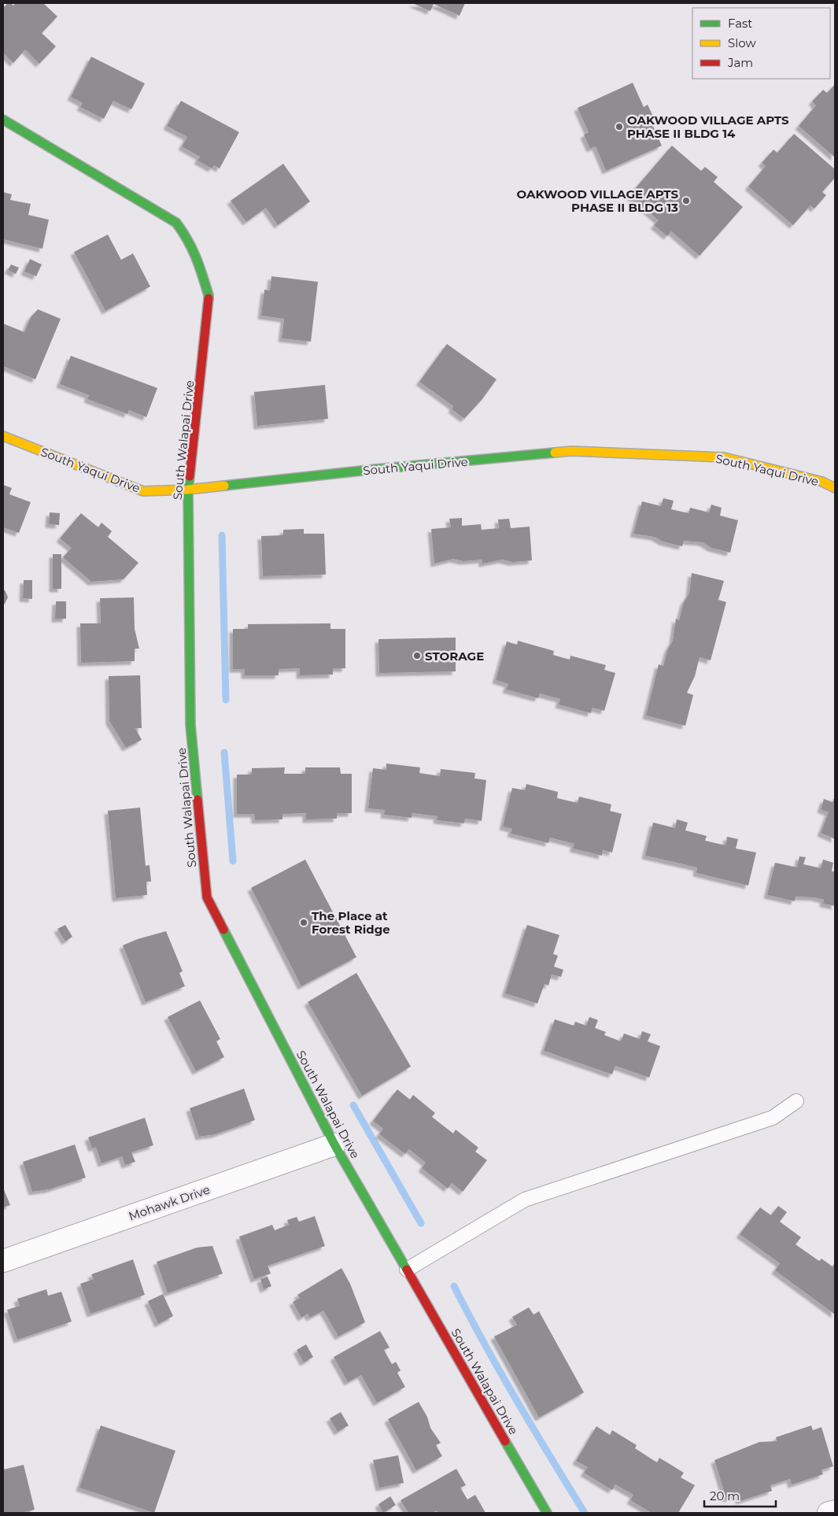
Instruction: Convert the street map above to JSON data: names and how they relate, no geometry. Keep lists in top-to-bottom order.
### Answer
{
  "streets": {
    "street": ["South Walapai Drive", "South Yaqui Drive", "Mohawk Drive"]
  },
  "crossings": [
    ["South Walapai Drive", "South Yaqui Drive"],
    ["South Walapai Drive", "Mohawk Drive"]
  ],
  "places": [
    "OAKWOOD VILLAGE APTS PHASE II BLDG 14",
    "OAKWOOD VILLAGE APTS PHASE II BLDG 13",
    "STORAGE",
    "The Place at Forest Ridge"
  ],
  "legend": ["Fast", "Slow", "Jam"],
  "scale_bar": "20 m"
}
